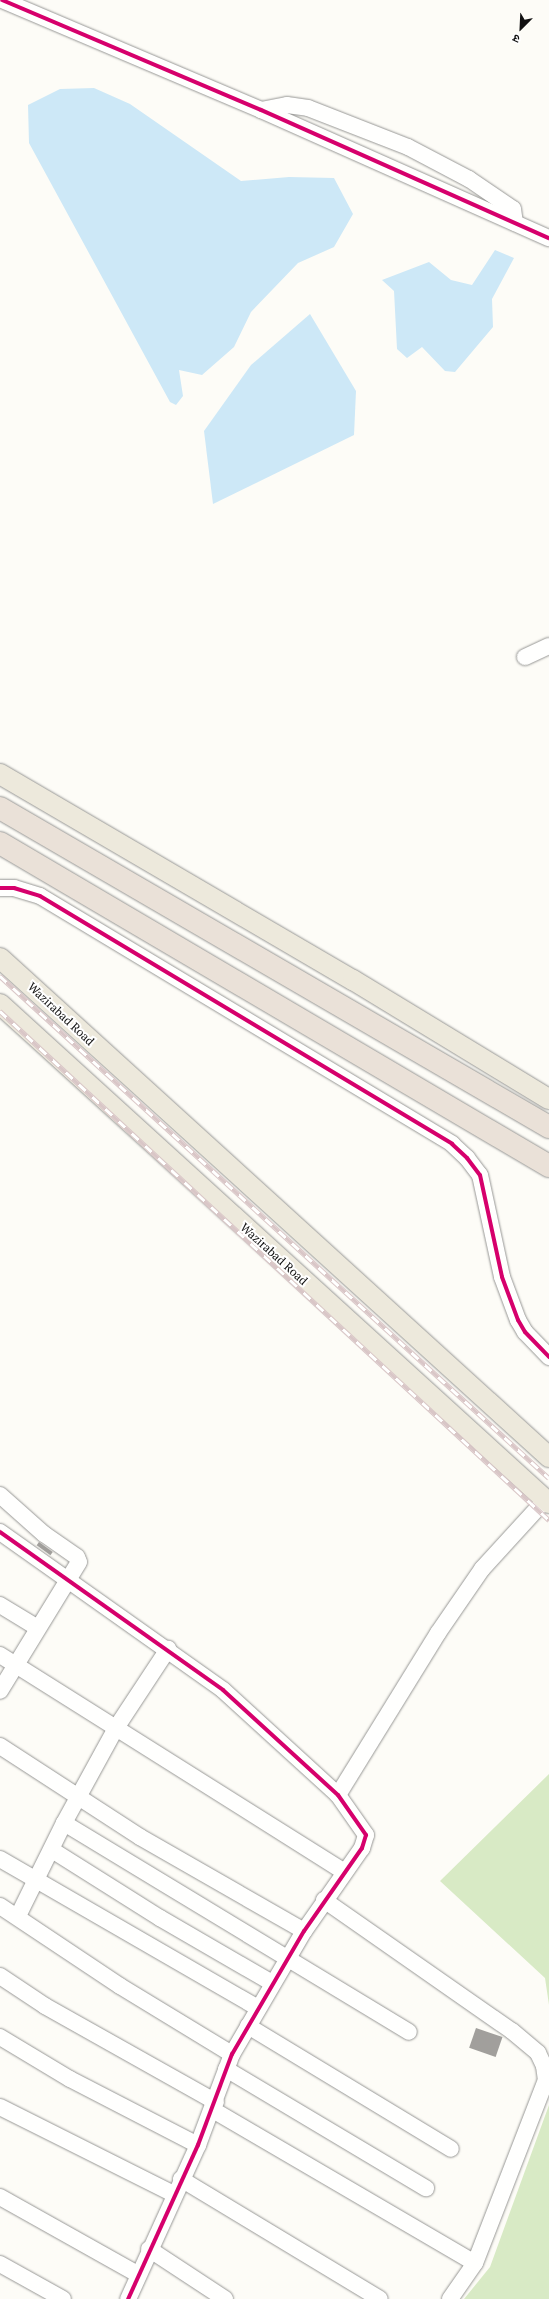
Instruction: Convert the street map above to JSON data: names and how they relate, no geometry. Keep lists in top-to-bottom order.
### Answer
{
  "streets": {
    "main road": ["Wazirabad Road"]
  },
  "north": "bottom left"
}
